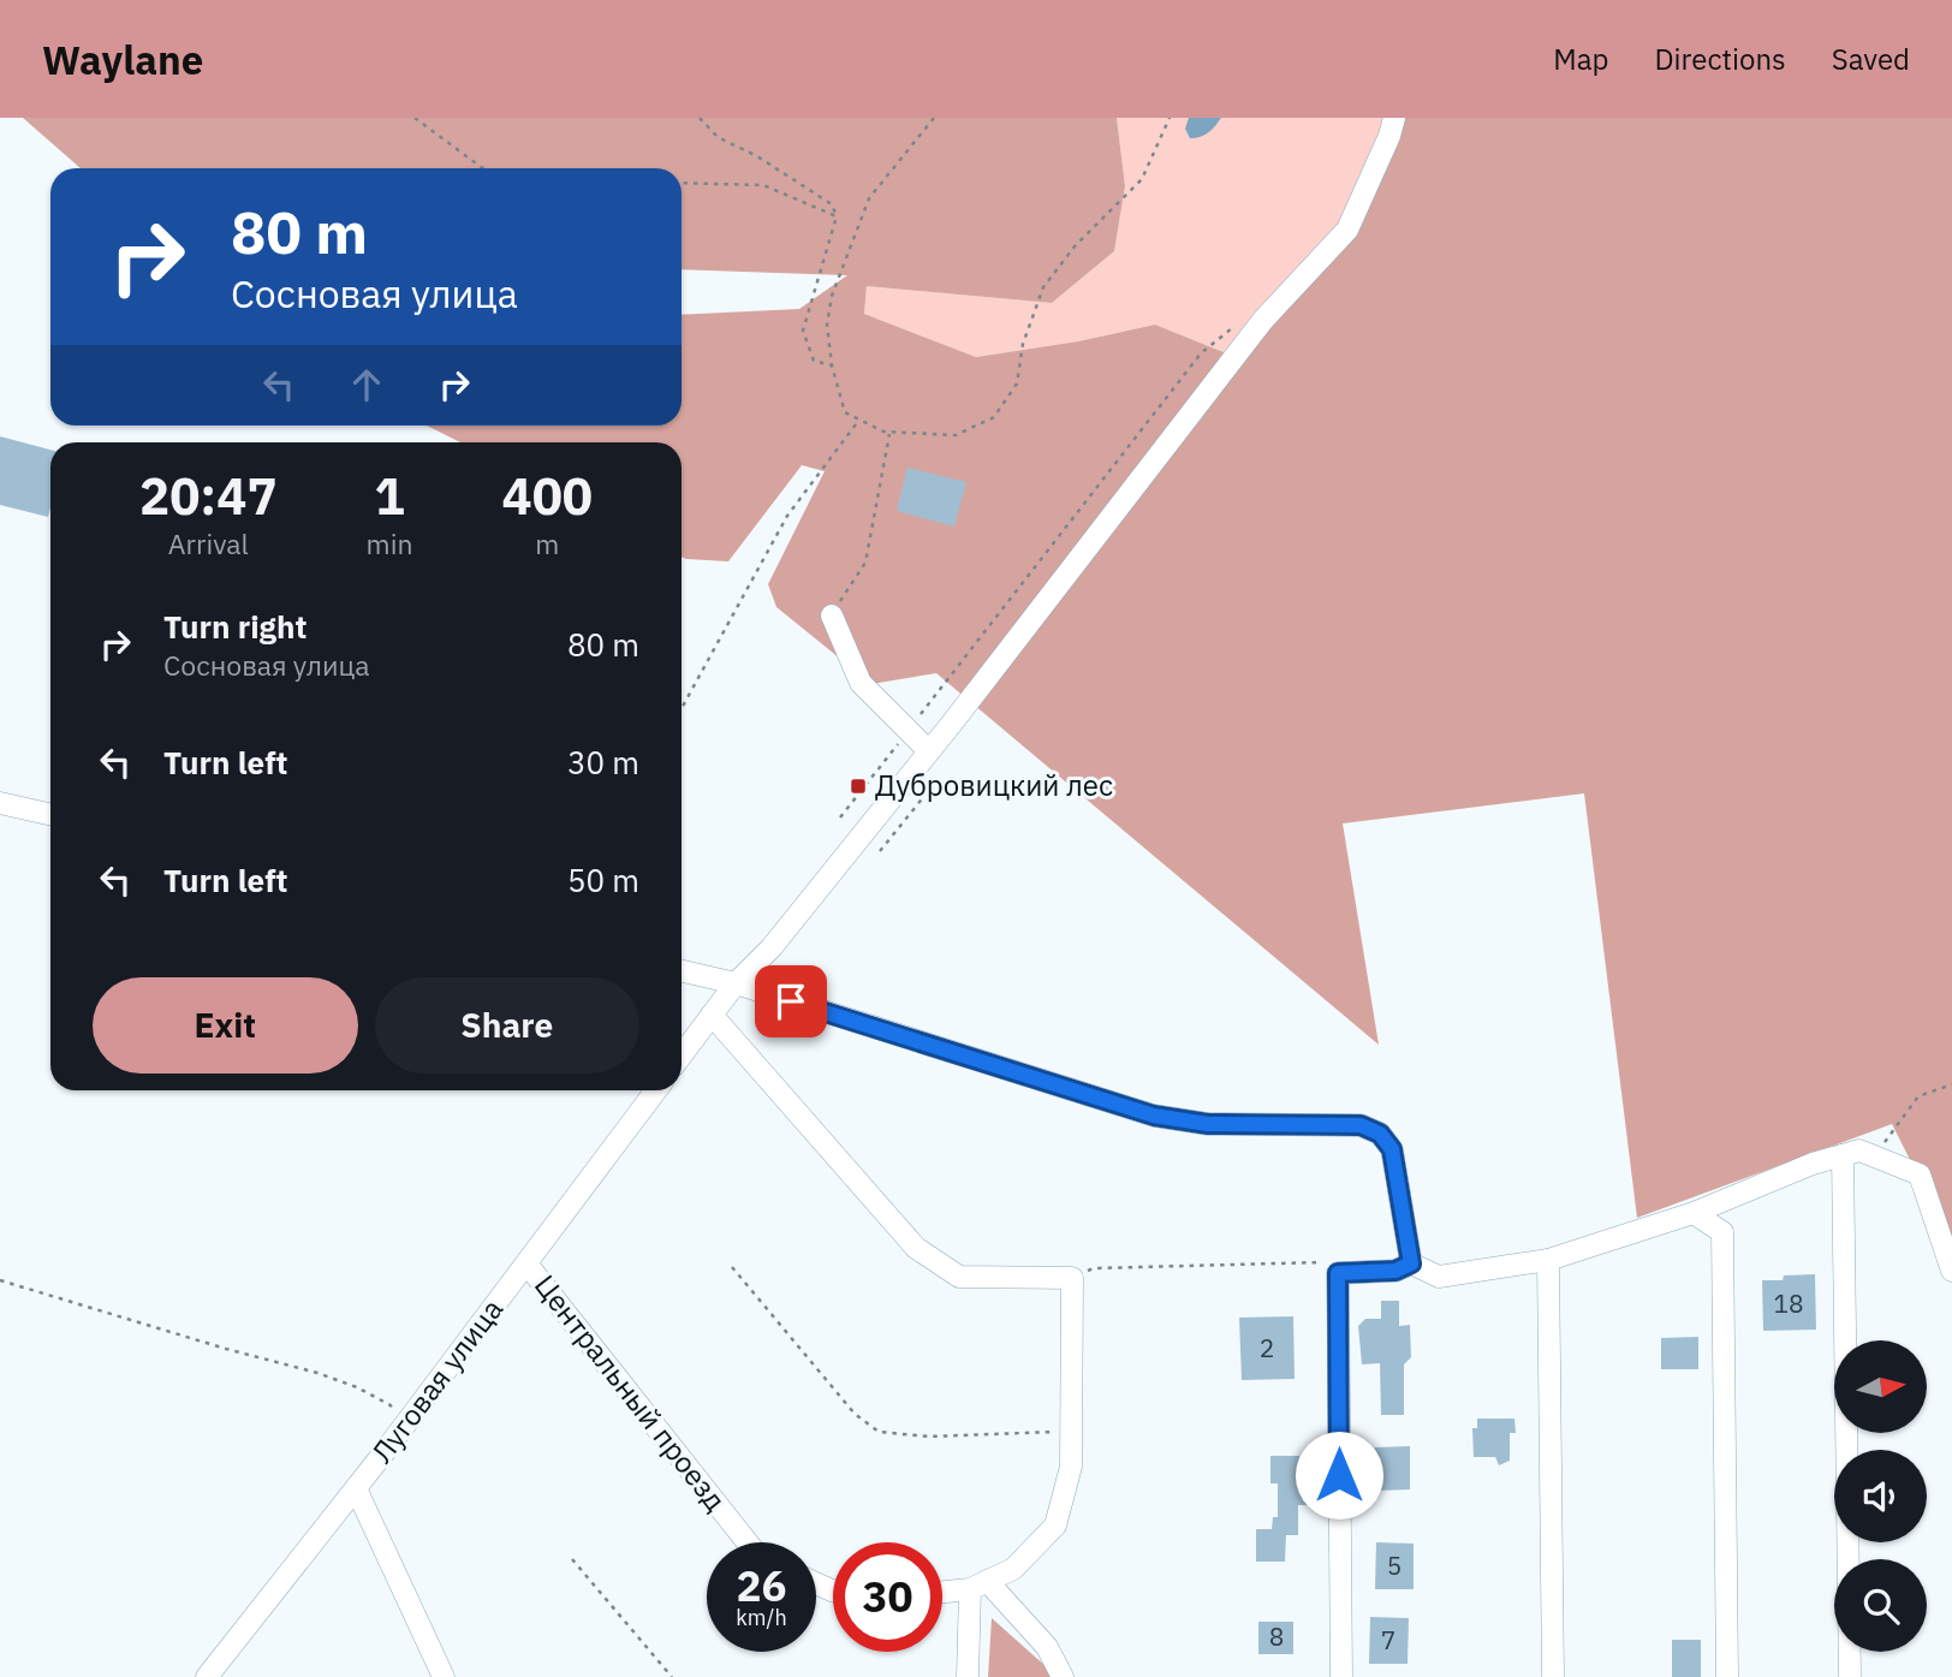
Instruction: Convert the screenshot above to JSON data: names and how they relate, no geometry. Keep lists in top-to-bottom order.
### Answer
{
  "streets": {
    "street": ["Луговая улица", "Центральный проезд"]
  },
  "crossings": [
    ["Луговая улица", "Центральный проезд"]
  ],
  "places": {
    "transit": ["Дубровицкий лес"]
  },
  "house_numbers": [
    "18",
    "2",
    "5",
    "8",
    "7"
  ],
  "north": "right",
  "page": {
    "header": "Waylane",
    "nav": ["Map", "Directions", "Saved"],
    "turn": ["80 m", "Сосновая улица"],
    "eta": [
      "20:47",
      "Arrival",
      "1",
      "min",
      "400",
      "m"
    ],
    "list": [
      {
        "name": "Turn right",
        "note": "Сосновая улица",
        "value": "80 m"
      },
      {
        "name": "Turn left",
        "value": "30 m"
      },
      {
        "name": "Turn left",
        "value": "50 m"
      }
    ],
    "buttons": ["Exit", "Share"],
    "speed": "26 km/h",
    "limit": "30"
  }
}
